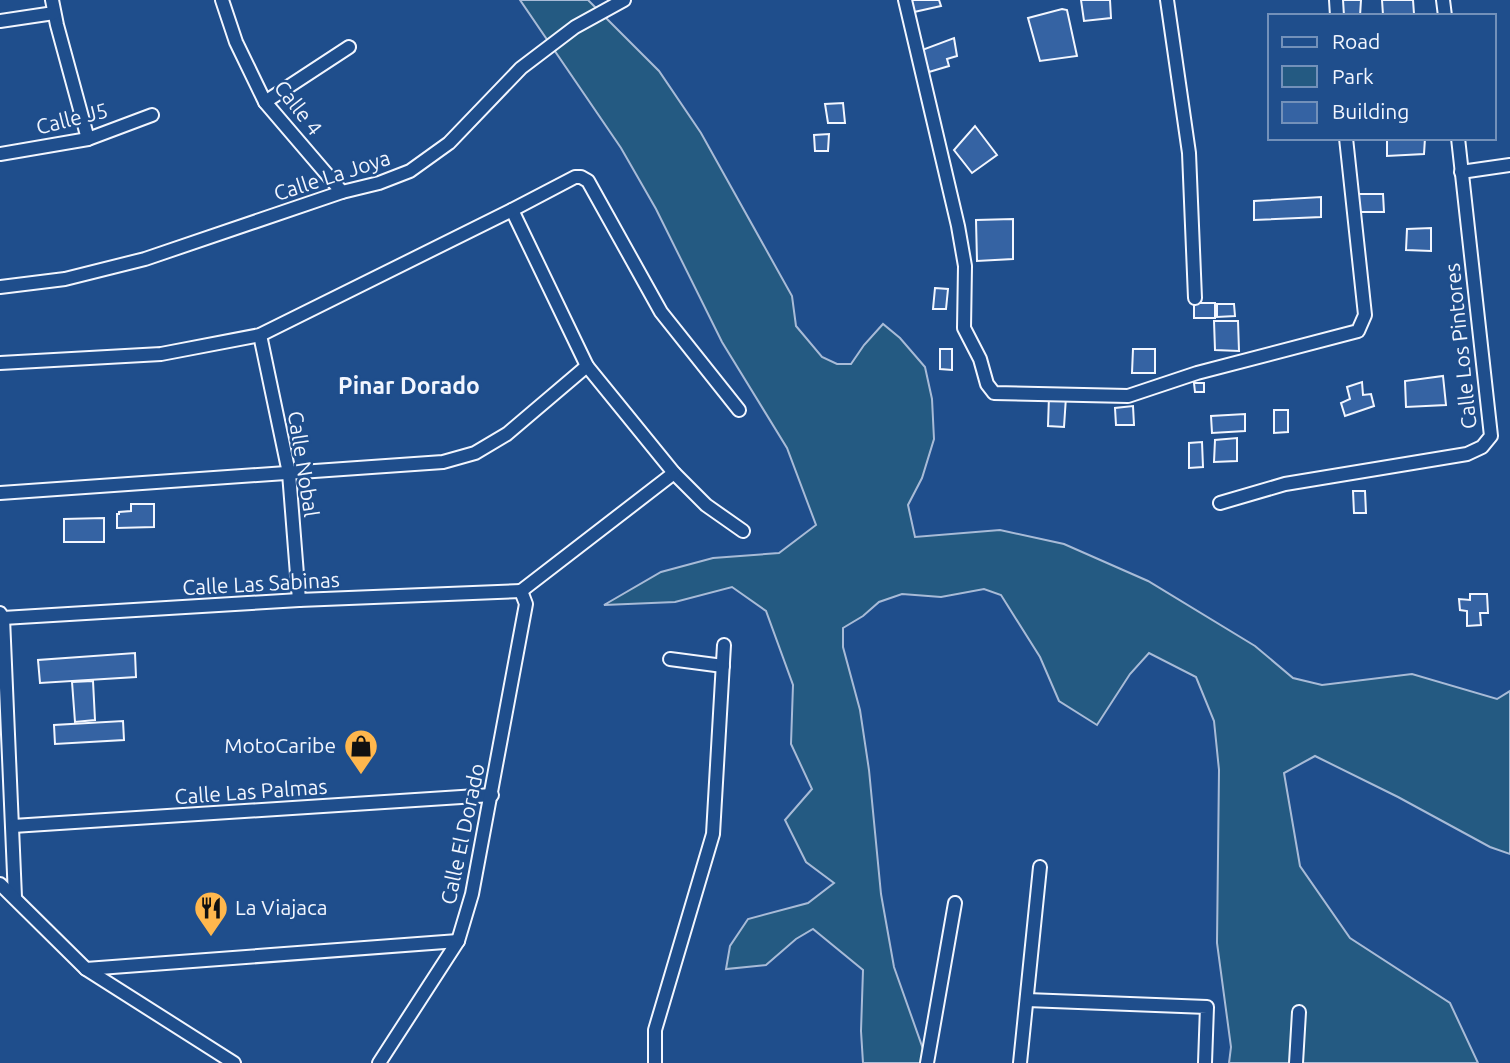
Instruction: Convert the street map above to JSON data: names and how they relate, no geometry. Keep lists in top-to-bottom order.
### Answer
{
  "streets": {
    "street": [
      "Calle 4",
      "Calle J5",
      "Calle La Joya",
      "Calle Los Pintores",
      "Calle Nobal",
      "Calle Las Sabinas",
      "Calle Las Palmas",
      "Calle El Dorado"
    ]
  },
  "crossings": [
    ["Calle 4", "Calle La Joya"],
    ["Calle Nobal", "Calle Las Sabinas"],
    ["Calle Las Sabinas", "Calle El Dorado"],
    ["Calle Las Palmas", "Calle El Dorado"]
  ],
  "districts": ["Pinar Dorado"],
  "places": {
    "shop": ["MotoCaribe"],
    "restaurant": ["La Viajaca"]
  },
  "legend": ["Road", "Park", "Building"]
}
